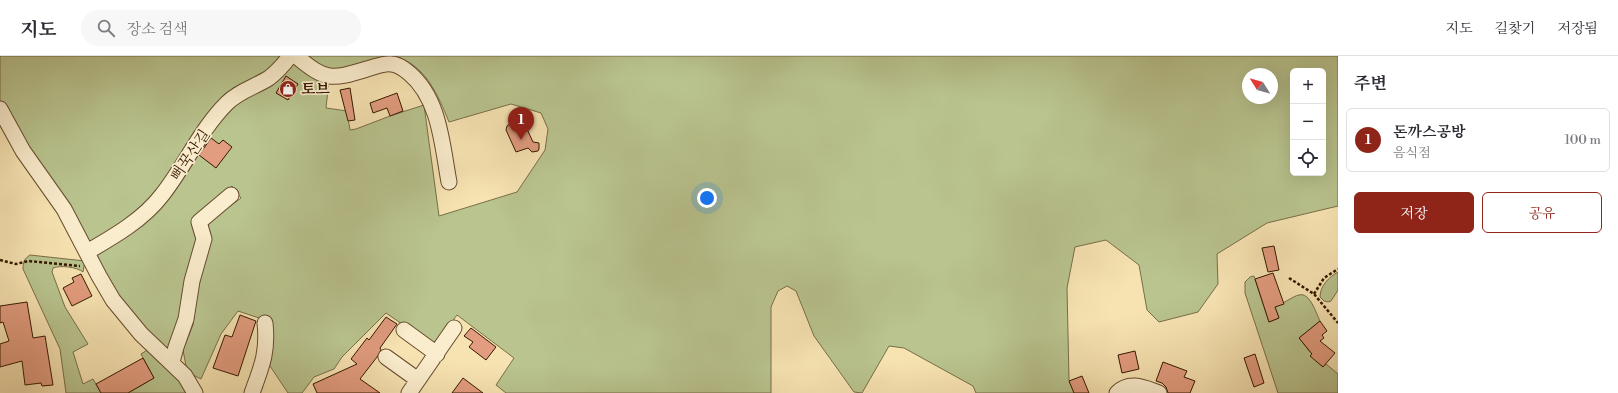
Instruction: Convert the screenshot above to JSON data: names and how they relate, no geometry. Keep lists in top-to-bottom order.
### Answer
{
  "streets": {
    "street": ["뻐꾹산길"]
  },
  "places": {
    "shop": ["토브"]
  },
  "north": "top left",
  "page": {
    "header": "지도",
    "search": "장소 검색",
    "nav": ["지도", "길찾기", "저장됨"],
    "heading": "주변",
    "map_buttons": ["+", "−"],
    "pins": "1",
    "list": [
      {
        "mark": "1",
        "name": "돈까스공방",
        "note": "음식점",
        "value": "100 m"
      }
    ],
    "buttons": ["저장", "공유"]
  }
}
